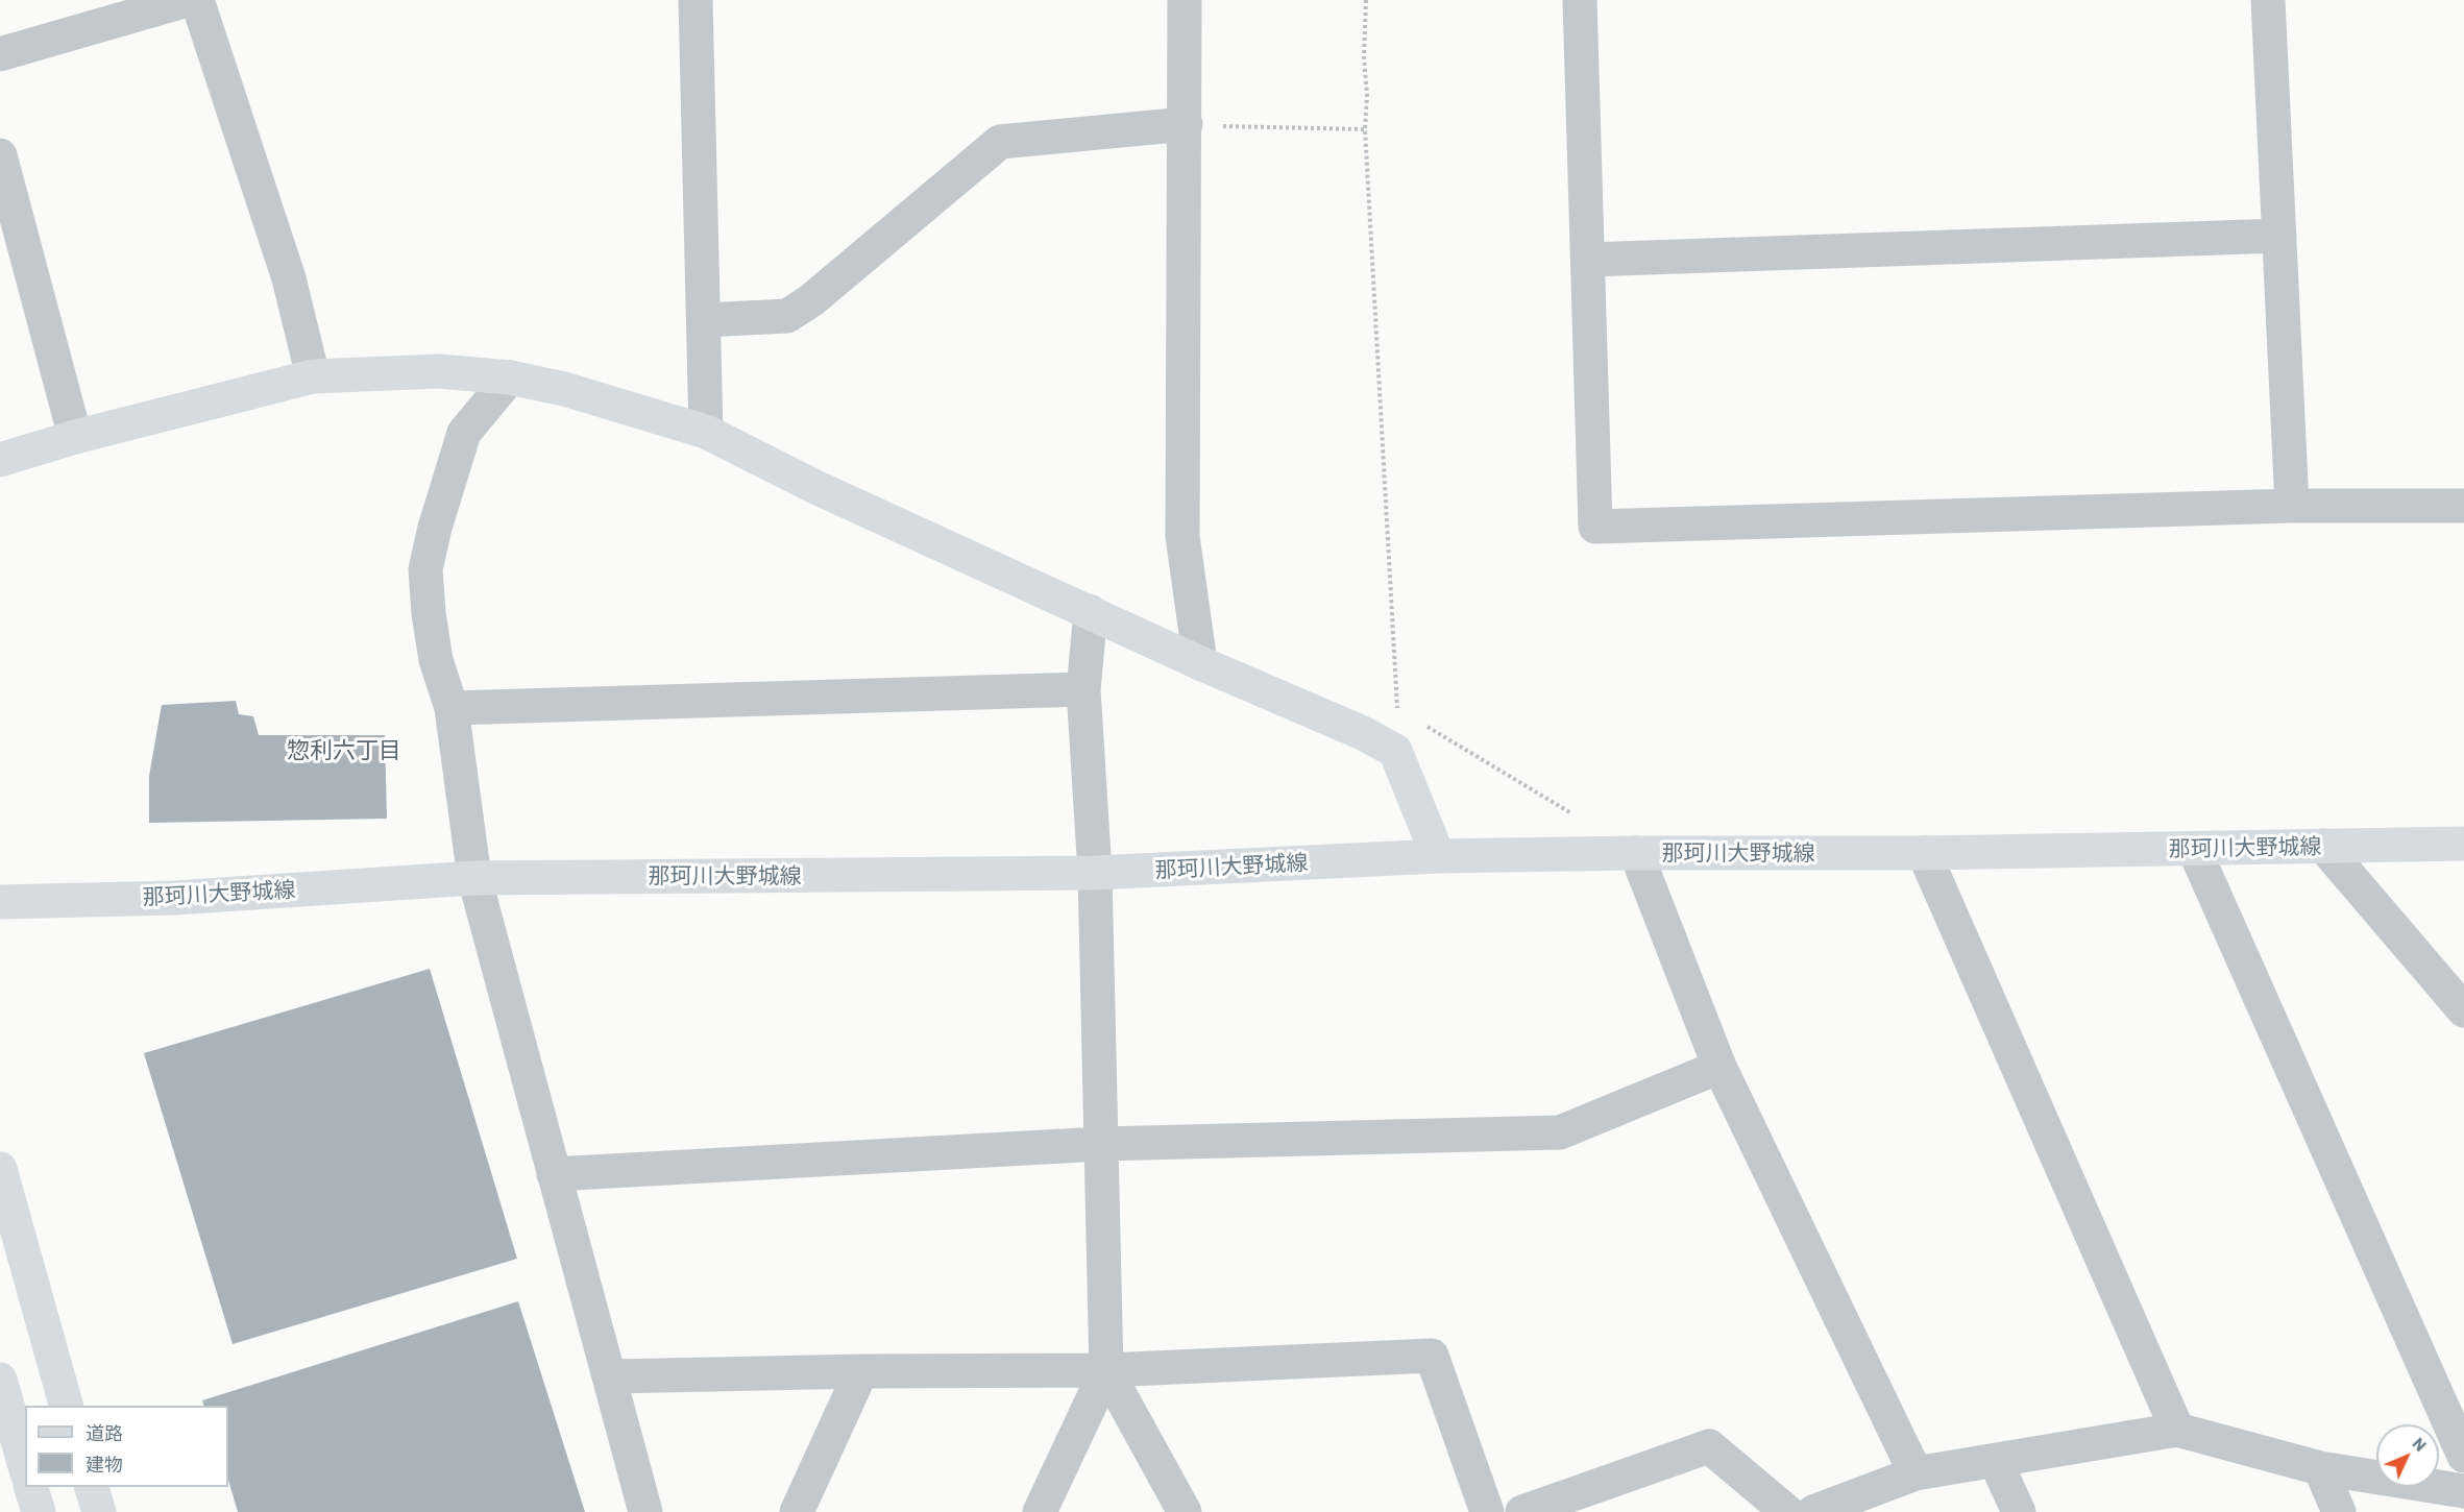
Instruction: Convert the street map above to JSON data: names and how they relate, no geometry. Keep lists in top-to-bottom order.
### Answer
{
  "streets": {
    "main road": ["那珂川大野城線"]
  },
  "districts": ["惣利六丁目"],
  "legend": ["道路", "建物"],
  "north": "top right"
}
